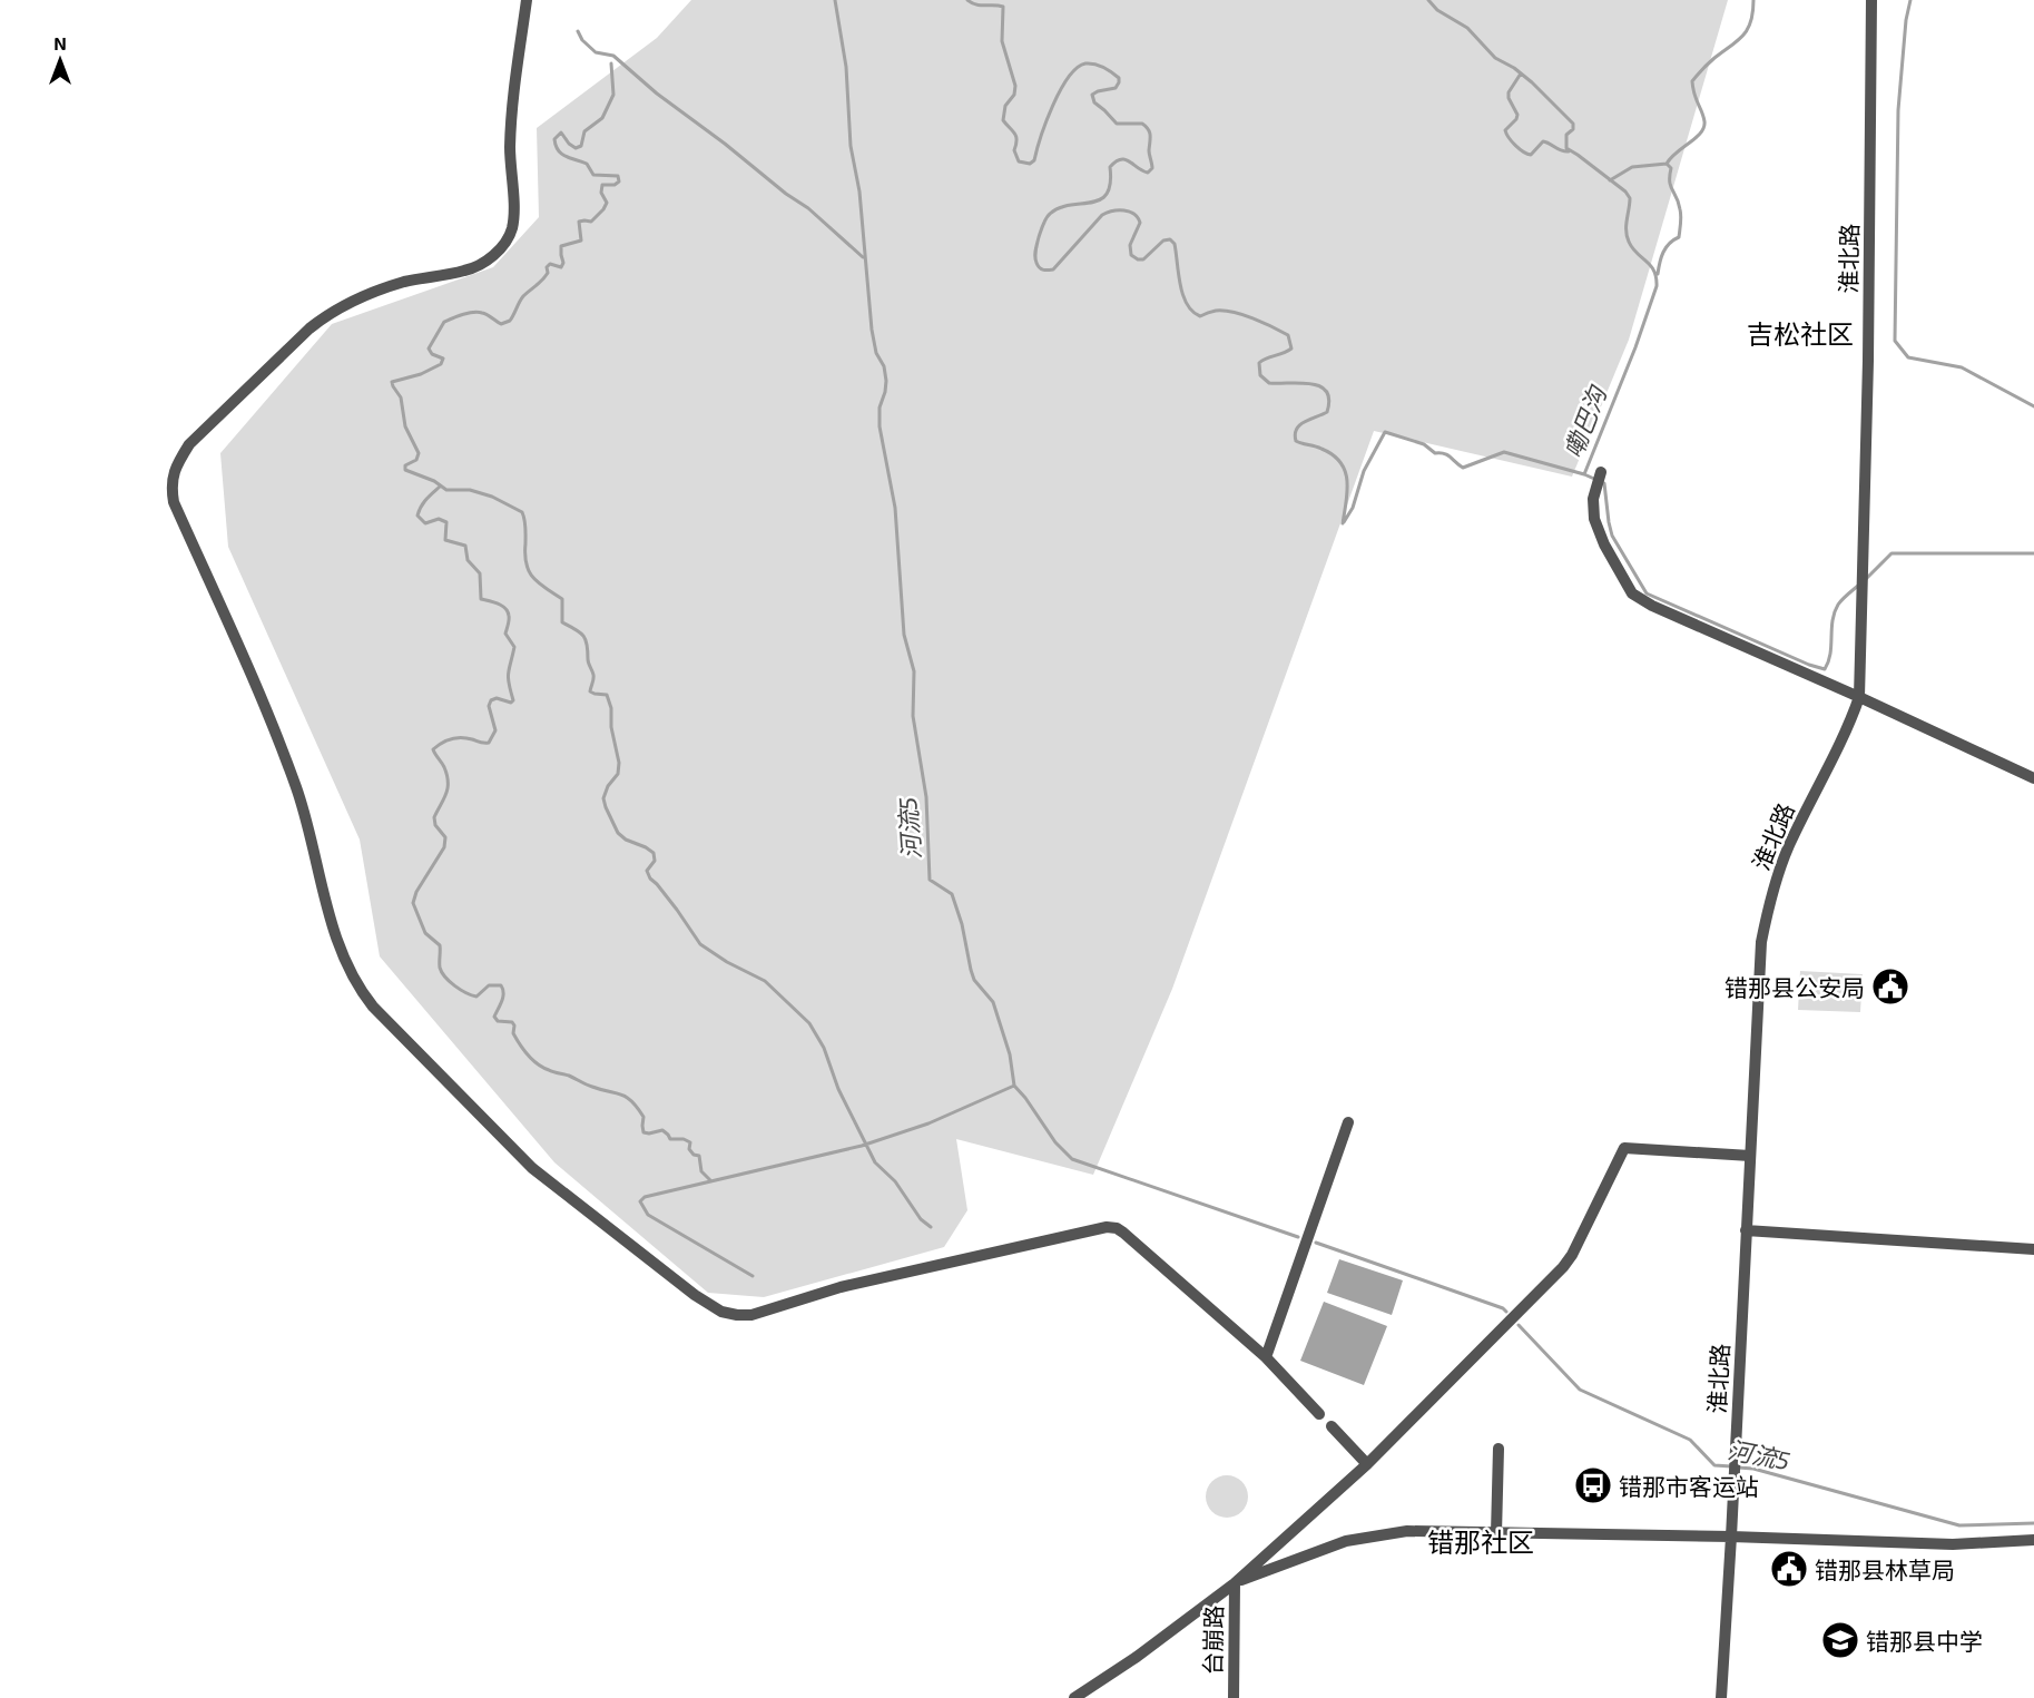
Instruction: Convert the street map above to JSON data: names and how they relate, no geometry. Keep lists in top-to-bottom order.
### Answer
{
  "streets": {
    "street": ["淮北路", "台崩路"]
  },
  "districts": ["吉松社区", "错那社区"],
  "water": ["嘞巴沟", "河流5"],
  "places": {
    "public building": ["错那县公安局", "错那县林草局"],
    "bus stop": ["错那市客运站"],
    "school or university": ["错那县中学"]
  },
  "north": "top"
}
